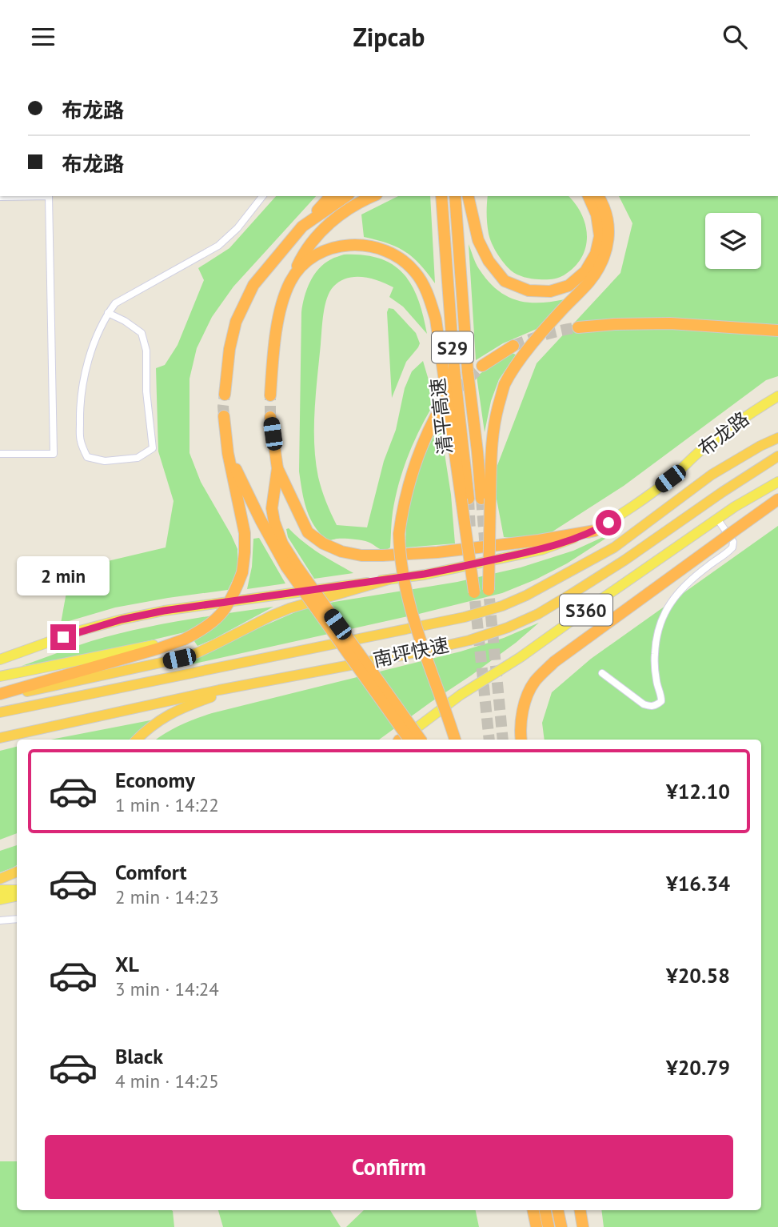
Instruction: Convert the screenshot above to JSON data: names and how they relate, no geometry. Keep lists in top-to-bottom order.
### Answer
{
  "streets": {
    "highway": ["S29", "清平高速", "南坪快速"],
    "main road": ["布龙路", "S360"]
  },
  "page": {
    "header": "Zipcab",
    "banner": ["布龙路", "布龙路"],
    "bubble": "2 min",
    "list": [
      {
        "name": "Economy",
        "note": "1 min · 14:22",
        "value": "¥12.10"
      },
      {
        "name": "Comfort",
        "note": "2 min · 14:23",
        "value": "¥16.34"
      },
      {
        "name": "XL",
        "note": "3 min · 14:24",
        "value": "¥20.58"
      },
      {
        "name": "Black",
        "note": "4 min · 14:25",
        "value": "¥20.79"
      }
    ],
    "buttons": "Confirm"
  }
}
